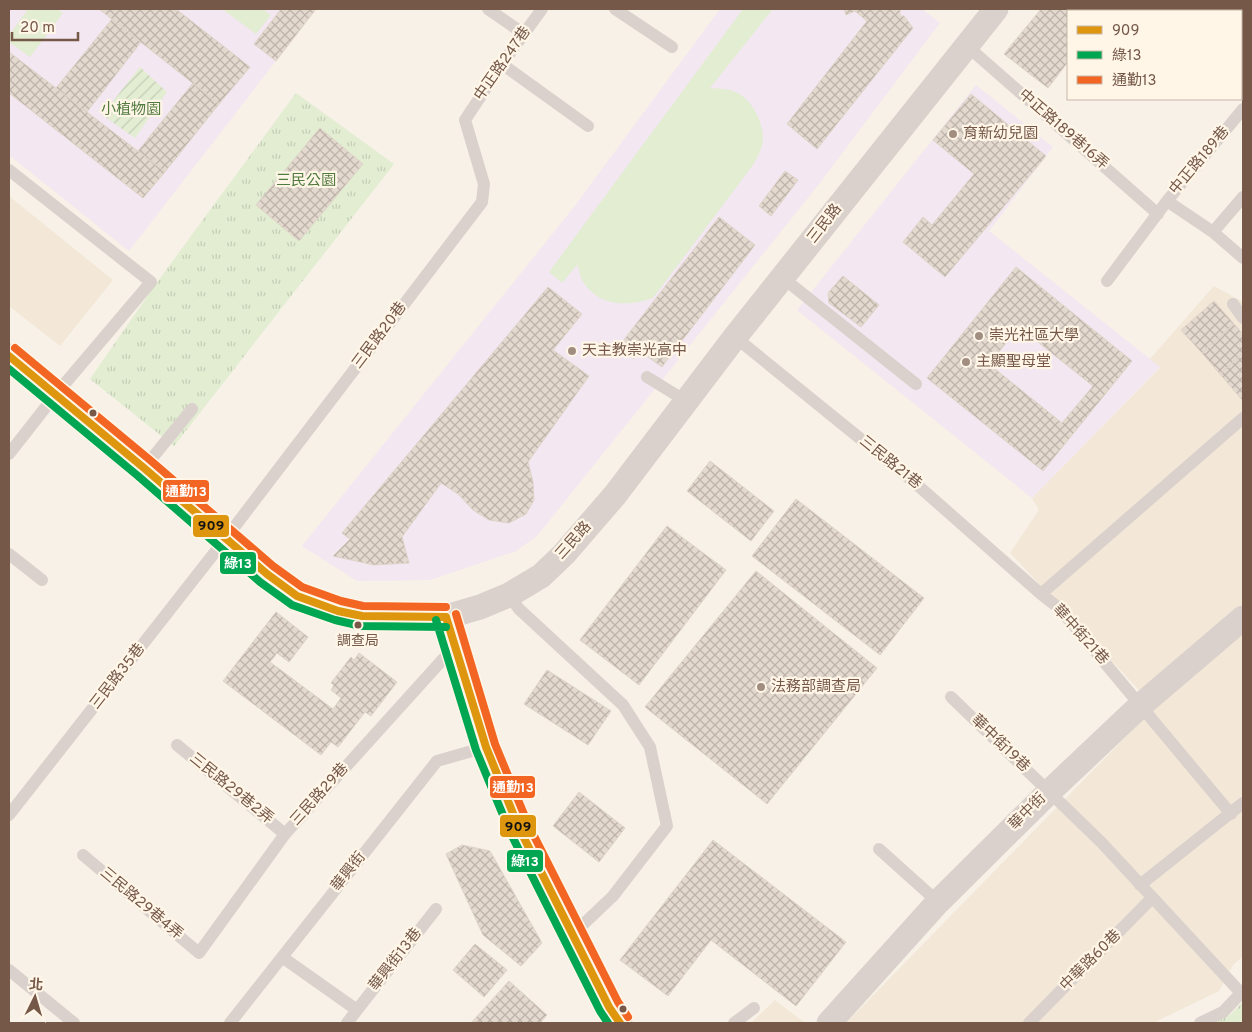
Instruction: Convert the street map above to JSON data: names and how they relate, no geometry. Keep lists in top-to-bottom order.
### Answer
{
  "streets": {
    "street": ["三民路", "華中街"],
    "lane": [
      "中正路247巷",
      "中正路189巷16弄",
      "中正路189巷",
      "三民路20巷",
      "三民路21巷",
      "華中街21巷",
      "三民路35巷",
      "華中街19巷",
      "三民路29巷2弄",
      "三民路29巷",
      "華興街",
      "三民路29巷4弄",
      "華興街13巷",
      "中華路60巷"
    ]
  },
  "crossings": [
    ["中正路247巷", "三民路20巷"],
    ["中正路189巷16弄", "中正路189巷"],
    ["中正路189巷16弄", "三民路"],
    ["三民路", "三民路20巷"],
    ["三民路", "三民路21巷"],
    ["三民路", "三民路35巷"],
    ["三民路20巷", "三民路35巷"],
    ["三民路21巷", "華中街21巷"],
    ["華中街21巷", "華中街"],
    ["華中街19巷", "華中街"],
    ["華中街19巷", "中華路60巷"],
    ["三民路29巷2弄", "三民路29巷"],
    ["三民路29巷", "三民路29巷4弄"]
  ],
  "parks": ["小植物園", "三民公園"],
  "places": [
    "育新幼兒園",
    "崇光社區大學",
    "天主教崇光高中",
    "主顯聖母堂",
    "調查局",
    "法務部調查局"
  ],
  "lines": ["transit line 通勤13", "transit line 909", "transit line 綠13"],
  "legend": ["909", "綠13", "通勤13"],
  "scale_bar": "20 m",
  "north": "top"
}
